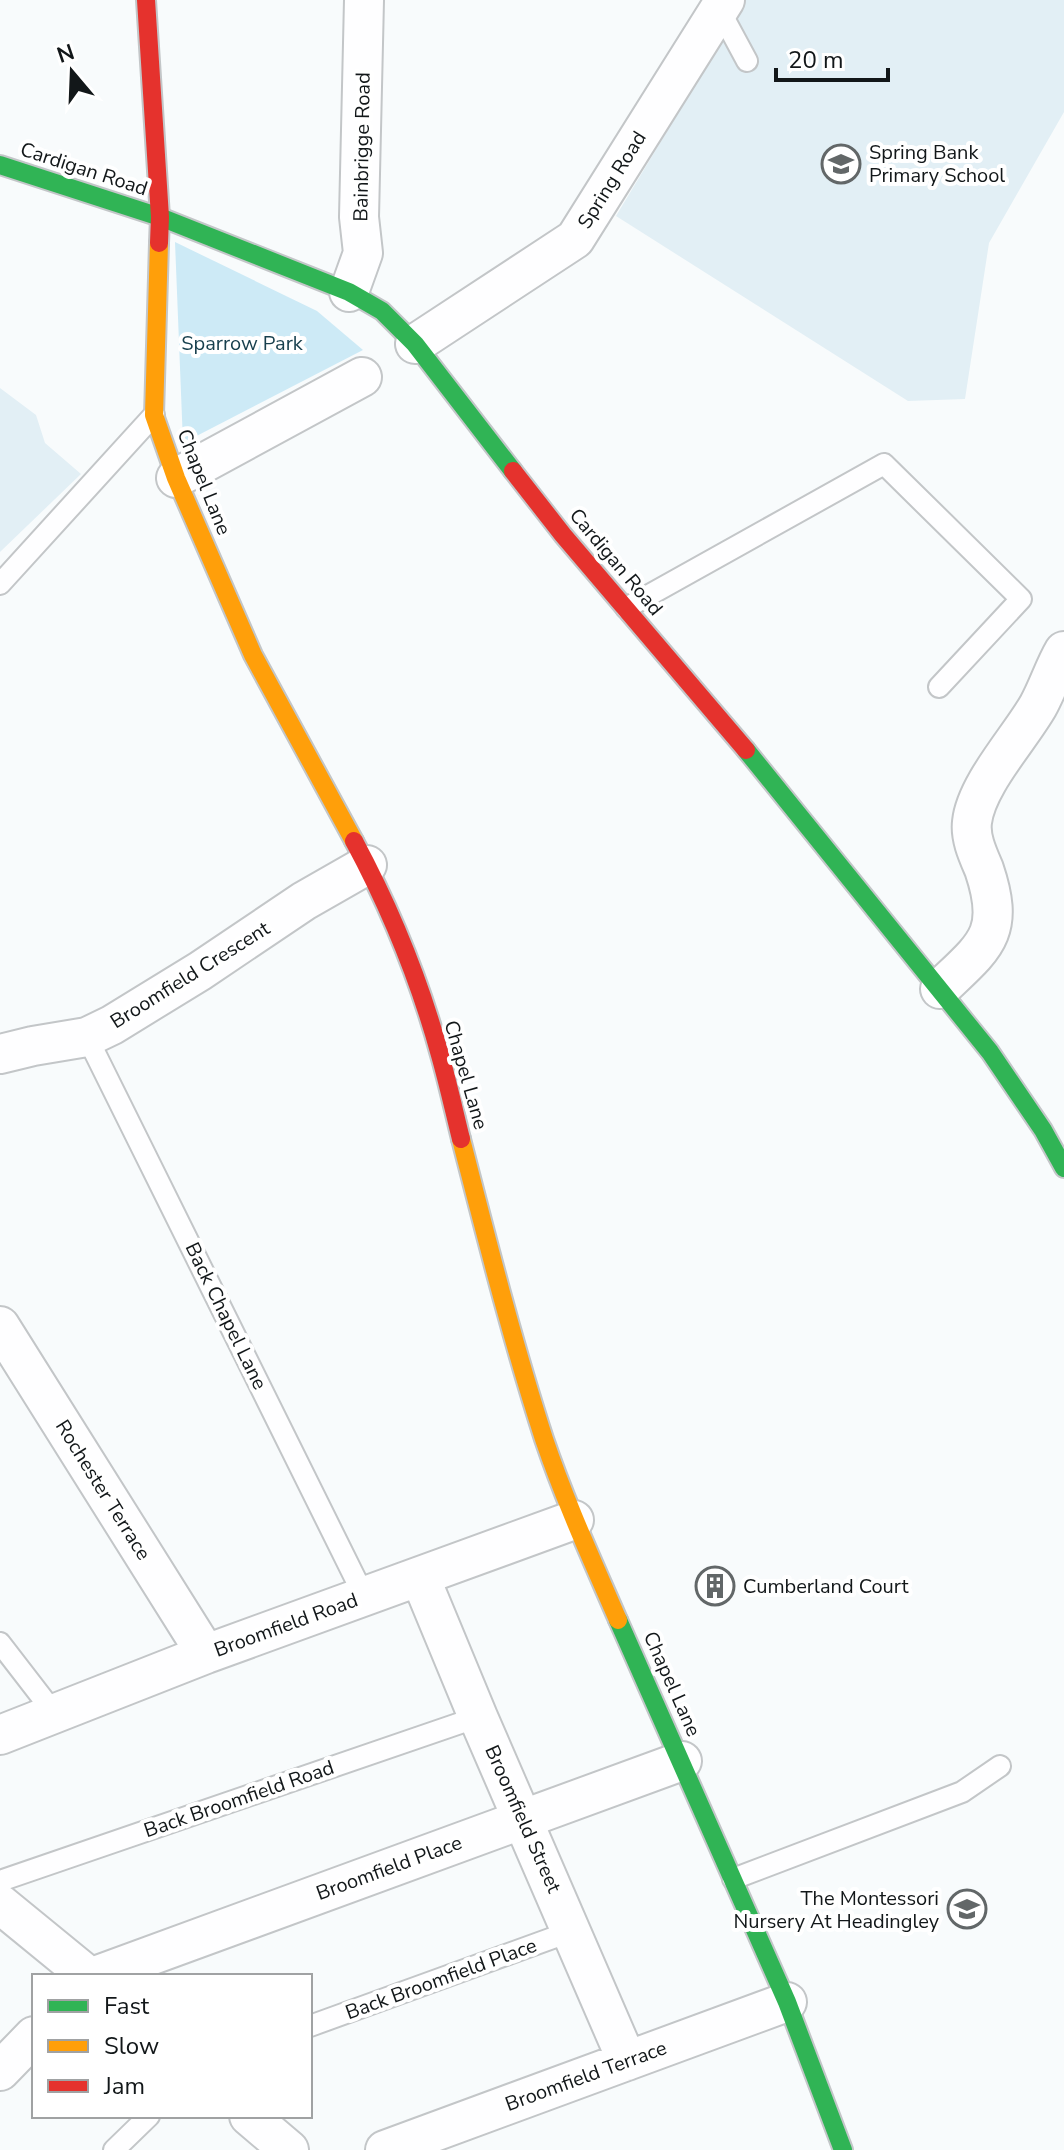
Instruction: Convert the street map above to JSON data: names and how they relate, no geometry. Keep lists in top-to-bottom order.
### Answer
{
  "streets": {
    "street": [
      "Bainbrigge Road",
      "Cardigan Road",
      "Spring Road",
      "Chapel Lane",
      "Broomfield Crescent",
      "Rochester Terrace",
      "Broomfield Road",
      "Broomfield Street",
      "Broomfield Place",
      "Broomfield Terrace"
    ],
    "lane": ["Back Chapel Lane", "Back Broomfield Road", "Back Broomfield Place"]
  },
  "crossings": [
    ["Bainbrigge Road", "Cardigan Road"],
    ["Cardigan Road", "Spring Road"],
    ["Cardigan Road", "Chapel Lane"],
    ["Chapel Lane", "Broomfield Crescent"],
    ["Chapel Lane", "Broomfield Road"],
    ["Chapel Lane", "Broomfield Place"],
    ["Chapel Lane", "Broomfield Terrace"],
    ["Broomfield Crescent", "Back Chapel Lane"],
    ["Back Chapel Lane", "Broomfield Road"],
    ["Rochester Terrace", "Broomfield Road"],
    ["Broomfield Road", "Broomfield Street"],
    ["Back Broomfield Road", "Broomfield Street"],
    ["Broomfield Street", "Broomfield Place"],
    ["Broomfield Street", "Back Broomfield Place"],
    ["Broomfield Street", "Broomfield Terrace"]
  ],
  "parks": ["Sparrow Park"],
  "places": {
    "school or university": ["Spring Bank Primary School", "The Montessori Nursery At Headingley"],
    "building": ["Cumberland Court"]
  },
  "legend": ["Fast", "Slow", "Jam"],
  "scale_bar": "20 m",
  "north": "top"
}
